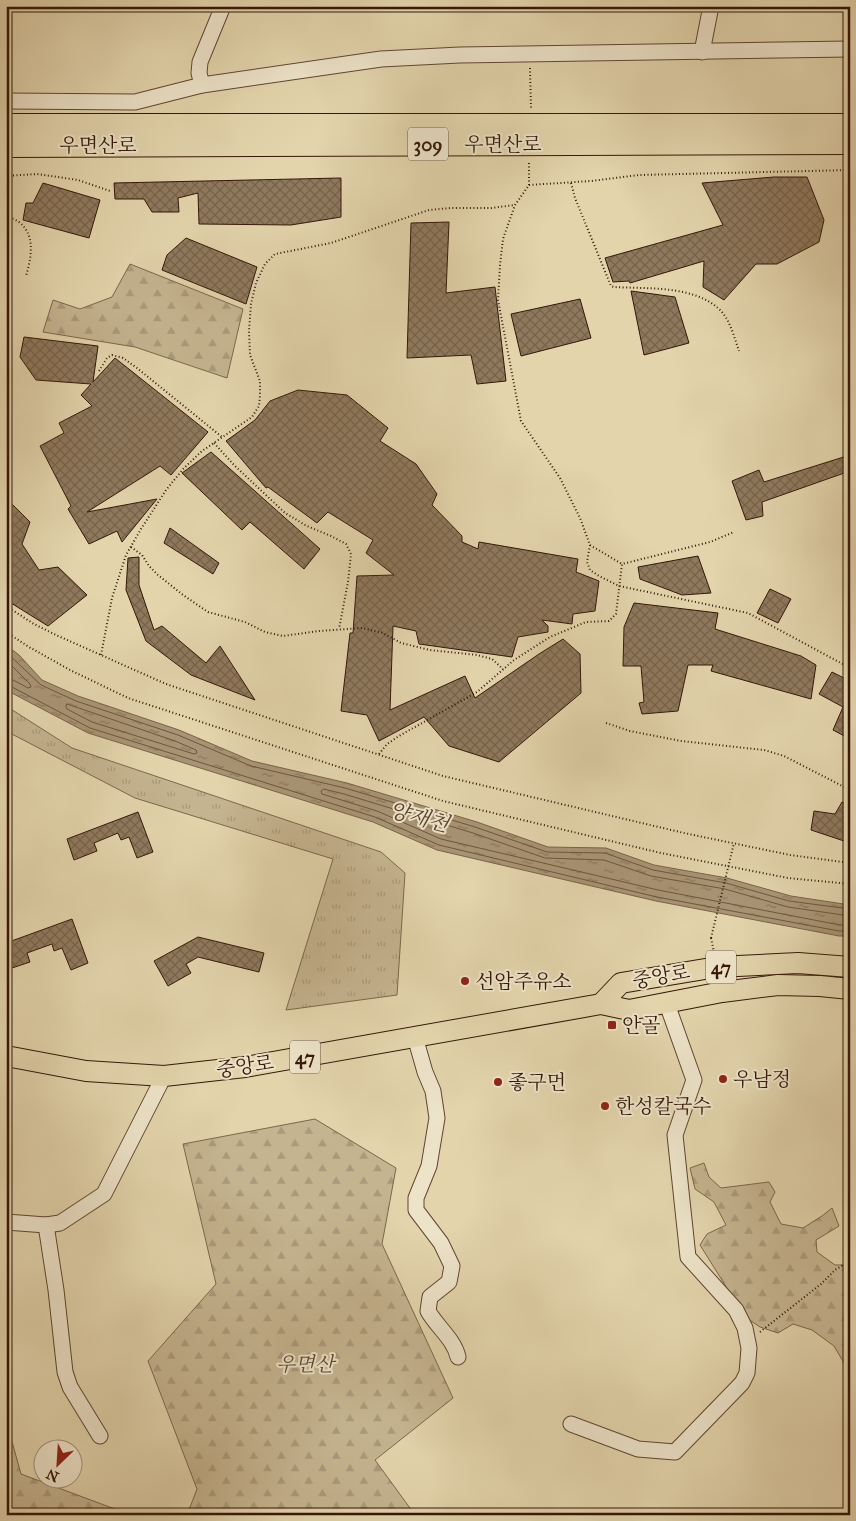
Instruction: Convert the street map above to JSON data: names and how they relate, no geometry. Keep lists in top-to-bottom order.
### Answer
{
  "streets": {
    "highway": ["309", "우면산로"],
    "main road": ["47", "중앙로"]
  },
  "water": ["양재천"],
  "parks": ["우면산"],
  "places": {
    "other": [
      "선암주유소",
      "우남정",
      "좋구먼",
      "한성칼국수"
    ],
    "transit": ["안골"]
  },
  "north": "bottom left"
}
